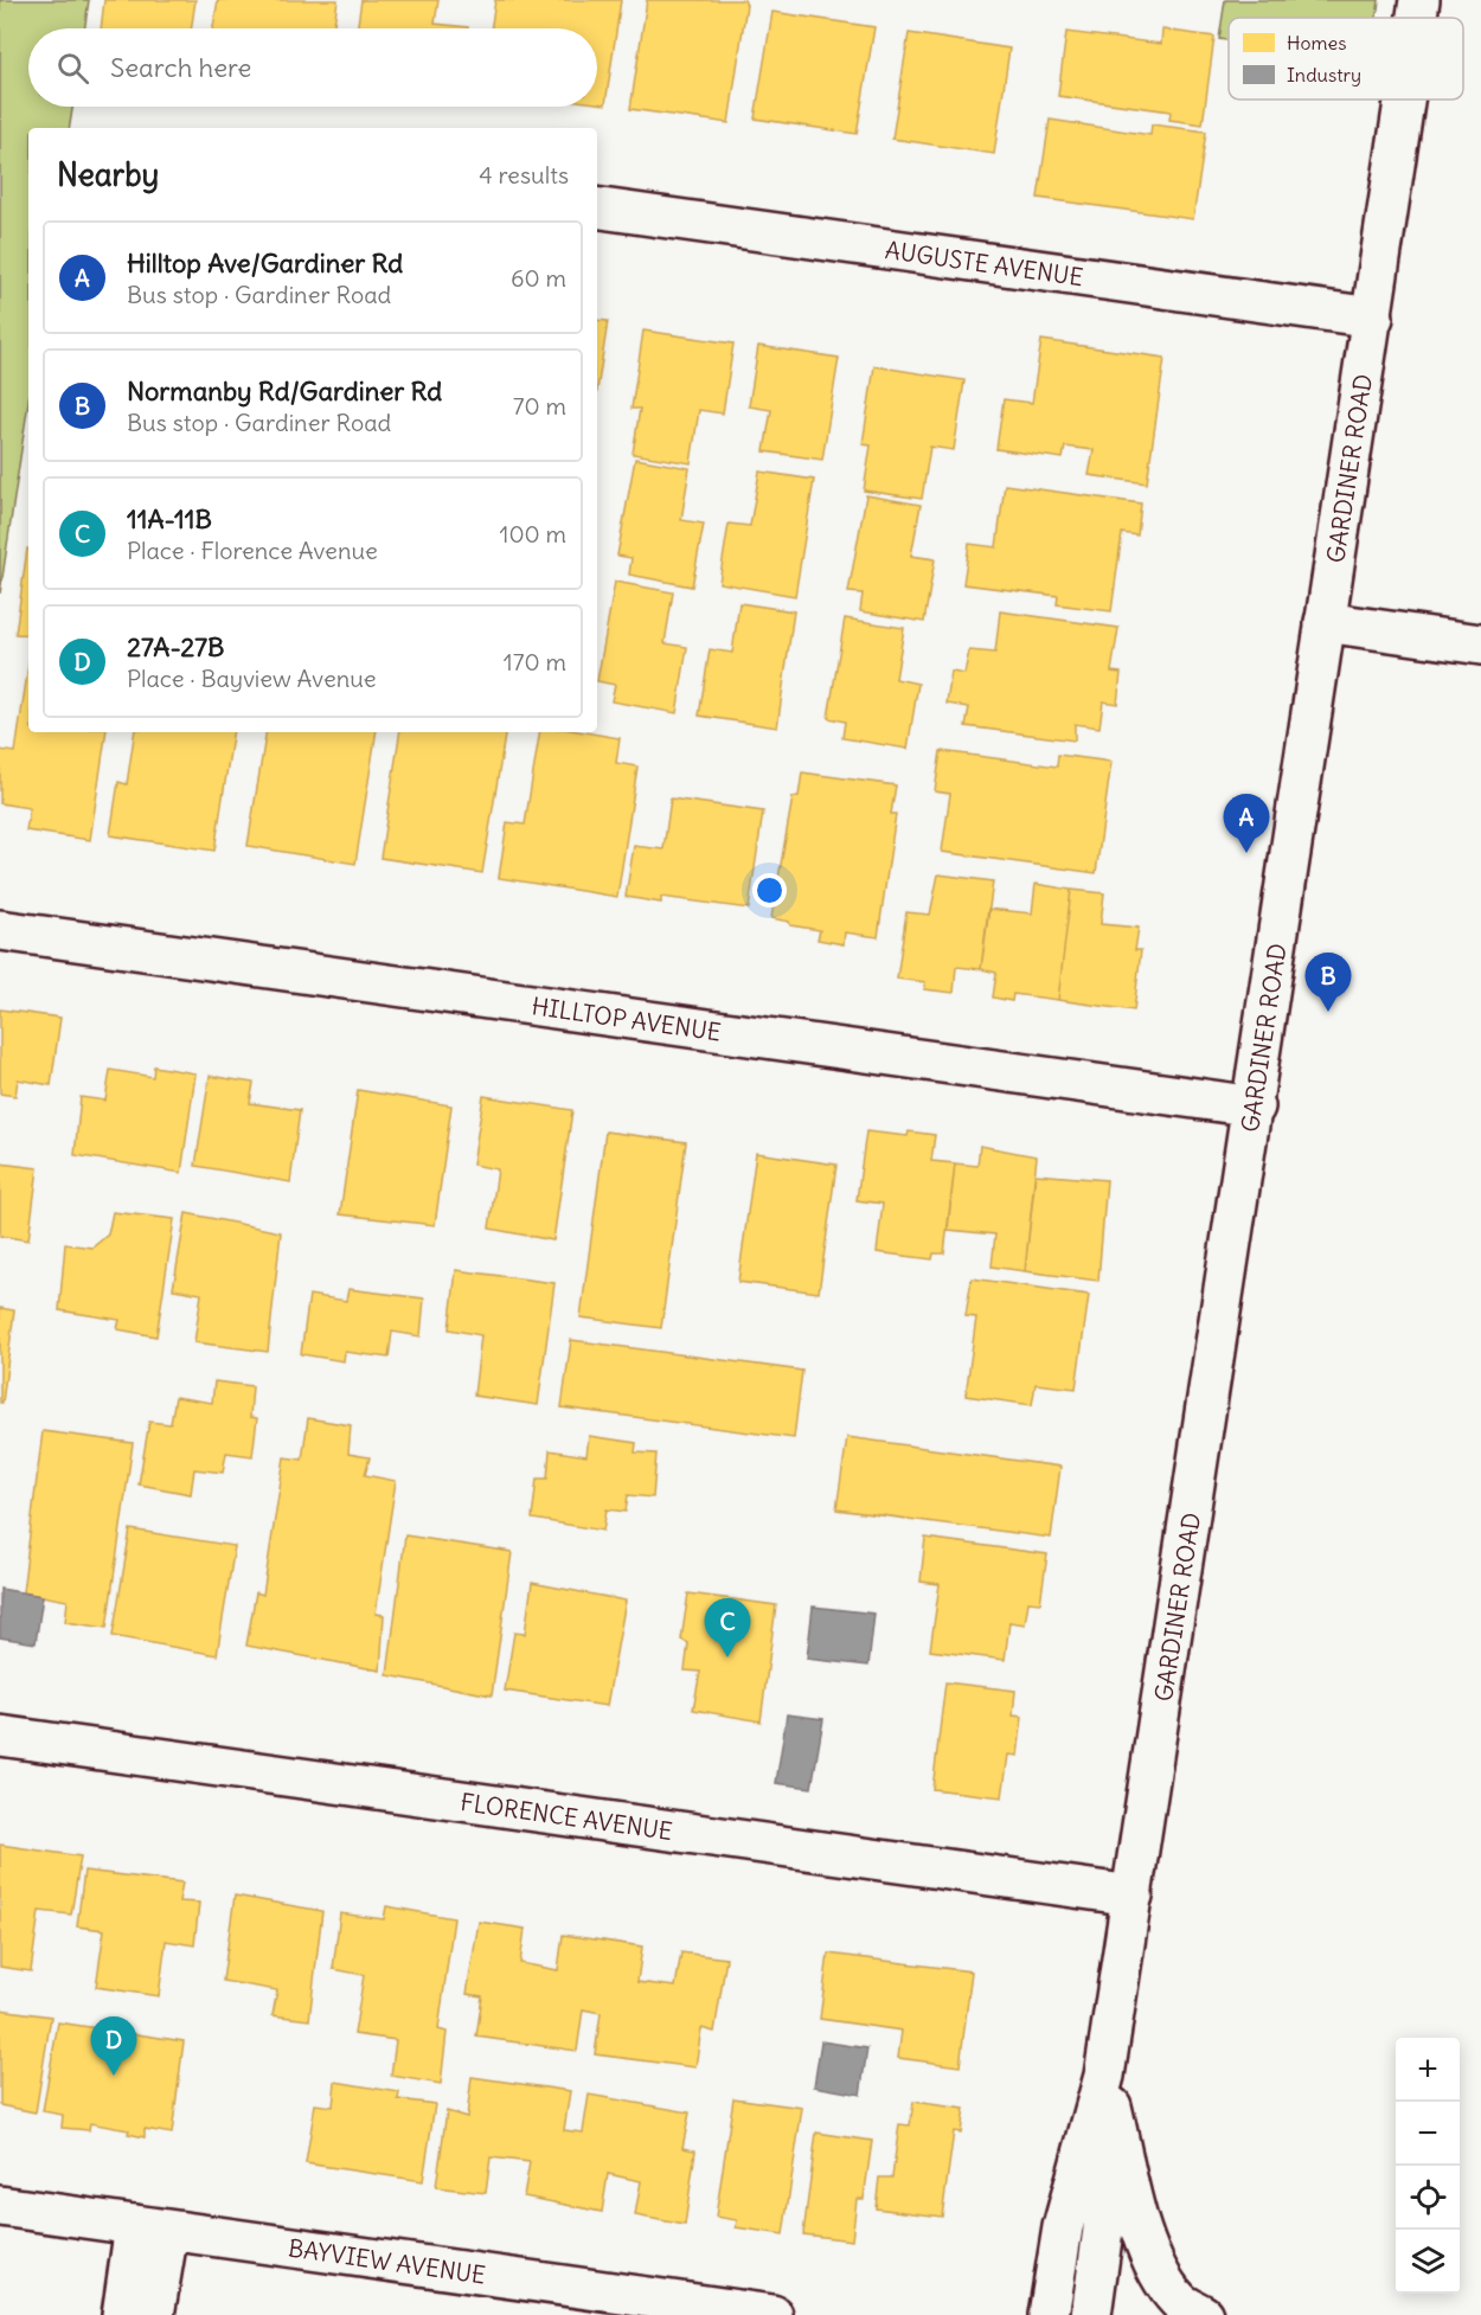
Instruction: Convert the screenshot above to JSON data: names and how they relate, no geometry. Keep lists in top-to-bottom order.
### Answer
{
  "streets": {
    "street": [
      "AUGUSTE AVENUE",
      "GARDINER ROAD",
      "HILLTOP AVENUE",
      "FLORENCE AVENUE",
      "BAYVIEW AVENUE"
    ]
  },
  "crossings": [
    ["AUGUSTE AVENUE", "GARDINER ROAD"],
    ["GARDINER ROAD", "HILLTOP AVENUE"],
    ["GARDINER ROAD", "FLORENCE AVENUE"]
  ],
  "legend": ["Homes", "Industry"],
  "page": {
    "search": "Search here",
    "heading": ["Nearby", "4 results"],
    "list": [
      {
        "mark": "A",
        "name": "Hilltop Ave/Gardiner Rd",
        "note": "Bus stop · Gardiner Road",
        "value": "60 m"
      },
      {
        "mark": "B",
        "name": "Normanby Rd/Gardiner Rd",
        "note": "Bus stop · Gardiner Road",
        "value": "70 m"
      },
      {
        "mark": "C",
        "name": "11A-11B",
        "note": "Place · Florence Avenue",
        "value": "100 m"
      },
      {
        "mark": "D",
        "name": "27A-27B",
        "note": "Place · Bayview Avenue",
        "value": "170 m"
      }
    ],
    "pins": [
      "A",
      "B",
      "C",
      "D"
    ],
    "map_buttons": ["+", "−"]
  }
}
